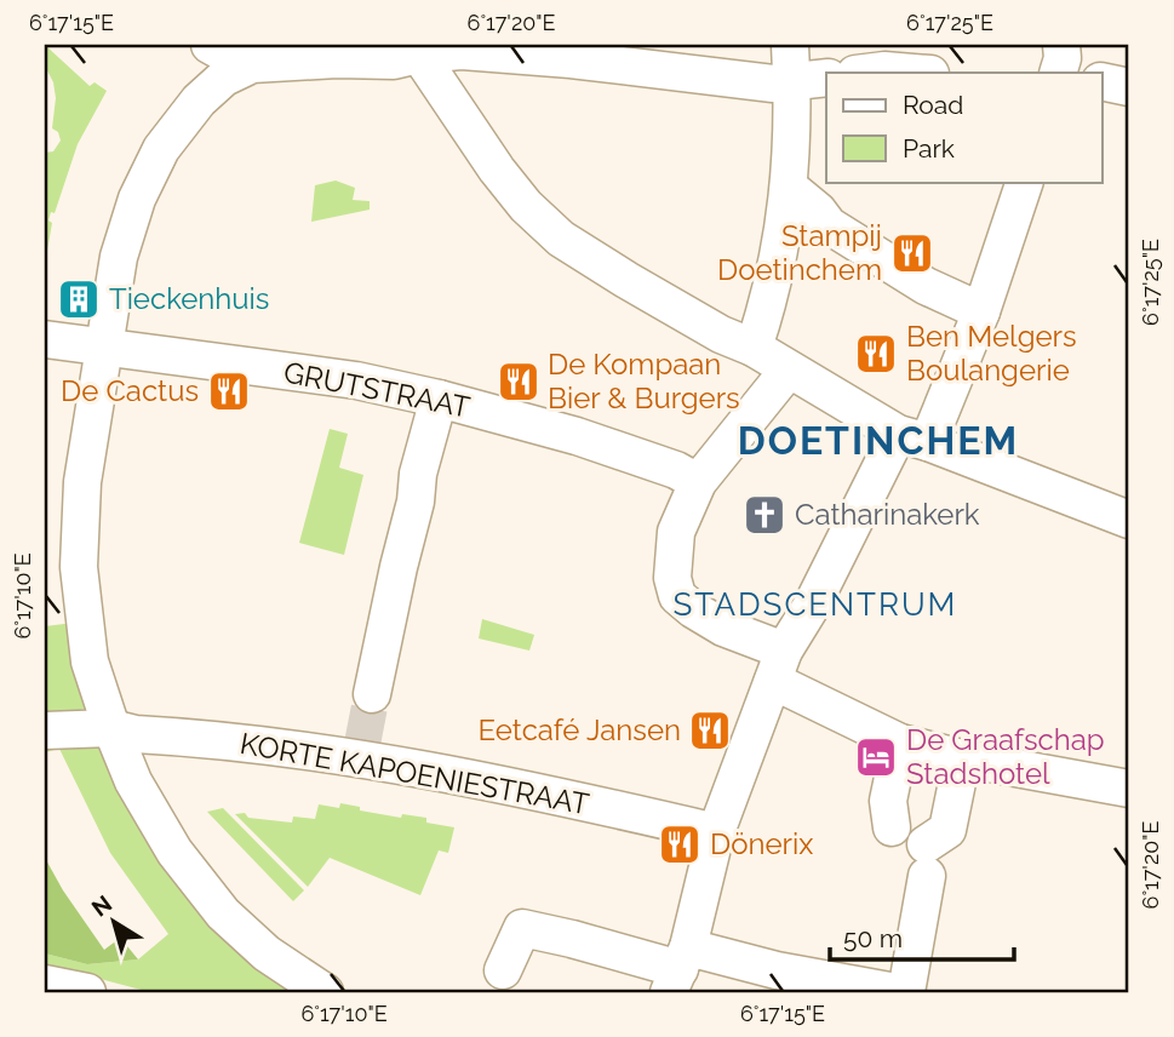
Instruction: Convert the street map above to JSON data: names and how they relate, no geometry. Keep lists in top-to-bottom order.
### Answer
{
  "streets": {
    "street": ["GRUTSTRAAT", "KORTE KAPOENIESTRAAT"]
  },
  "districts": ["DOETINCHEM", "STADSCENTRUM"],
  "places": {
    "restaurant": [
      "Stampij Doetinchem",
      "Ben Melgers Boulangerie",
      "De Kompaan Bier & Burgers",
      "De Cactus",
      "Eetcafé Jansen",
      "Dönerix"
    ],
    "building": ["Tieckenhuis"],
    "church": ["Catharinakerk"],
    "hotel": ["De Graafschap Stadshotel"]
  },
  "legend": ["Road", "Park"],
  "scale_bar": "50 m",
  "north": "top left",
  "coordinates": [
    "6°17'15\"E",
    "6°17'20\"E",
    "6°17'25\"E",
    "6°17'10\"E"
  ]
}
